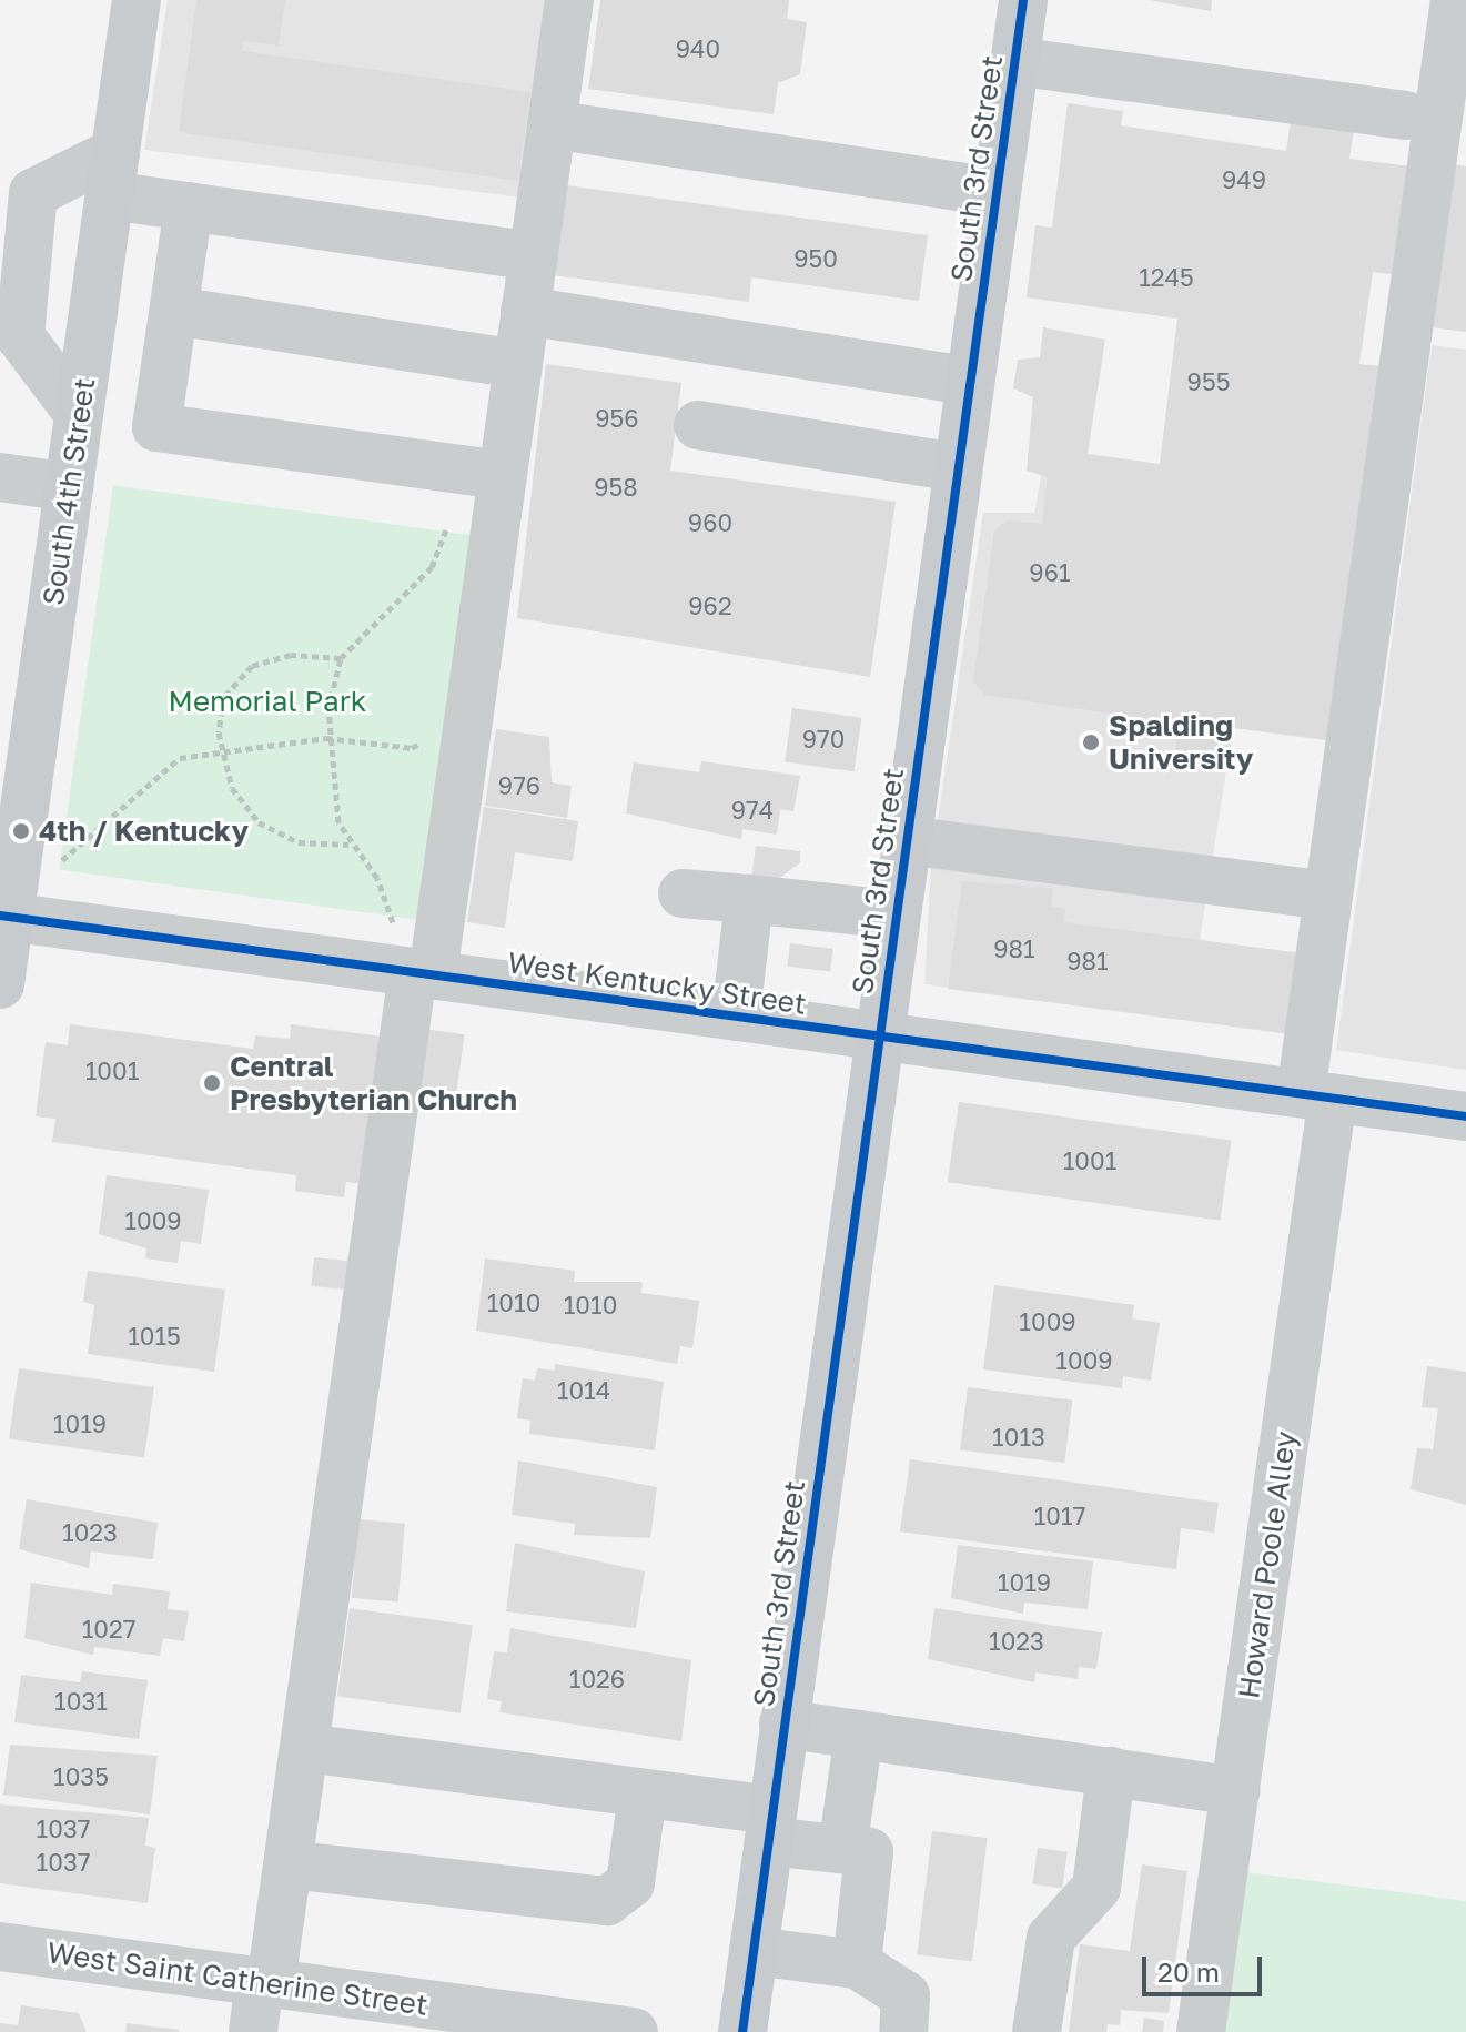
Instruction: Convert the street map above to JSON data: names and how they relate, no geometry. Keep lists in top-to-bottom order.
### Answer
{
  "streets": {
    "main road": ["South 3rd Street", "South 4th Street"],
    "street": ["West Kentucky Street", "Howard Poole Alley", "West Saint Catherine Street"]
  },
  "crossings": [
    ["South 3rd Street", "West Kentucky Street"],
    ["South 4th Street", "West Kentucky Street"],
    ["West Kentucky Street", "Howard Poole Alley"]
  ],
  "parks": ["Memorial Park"],
  "places": ["Spalding University", "4th / Kentucky", "Central Presbyterian Church"],
  "house_numbers": [
    "940",
    "949",
    "950",
    "1245",
    "955",
    "956",
    "958",
    "960",
    "961",
    "962",
    "970",
    "976",
    "974",
    "981",
    "981",
    "1001",
    "1001",
    "1009",
    "1010",
    "1010",
    "1009",
    "1015",
    "1009",
    "1014",
    "1019",
    "1013",
    "1017",
    "1023",
    "1019",
    "1027",
    "1023",
    "1026",
    "1031",
    "1035",
    "1037",
    "1037"
  ],
  "scale_bar": "20 m"
}
